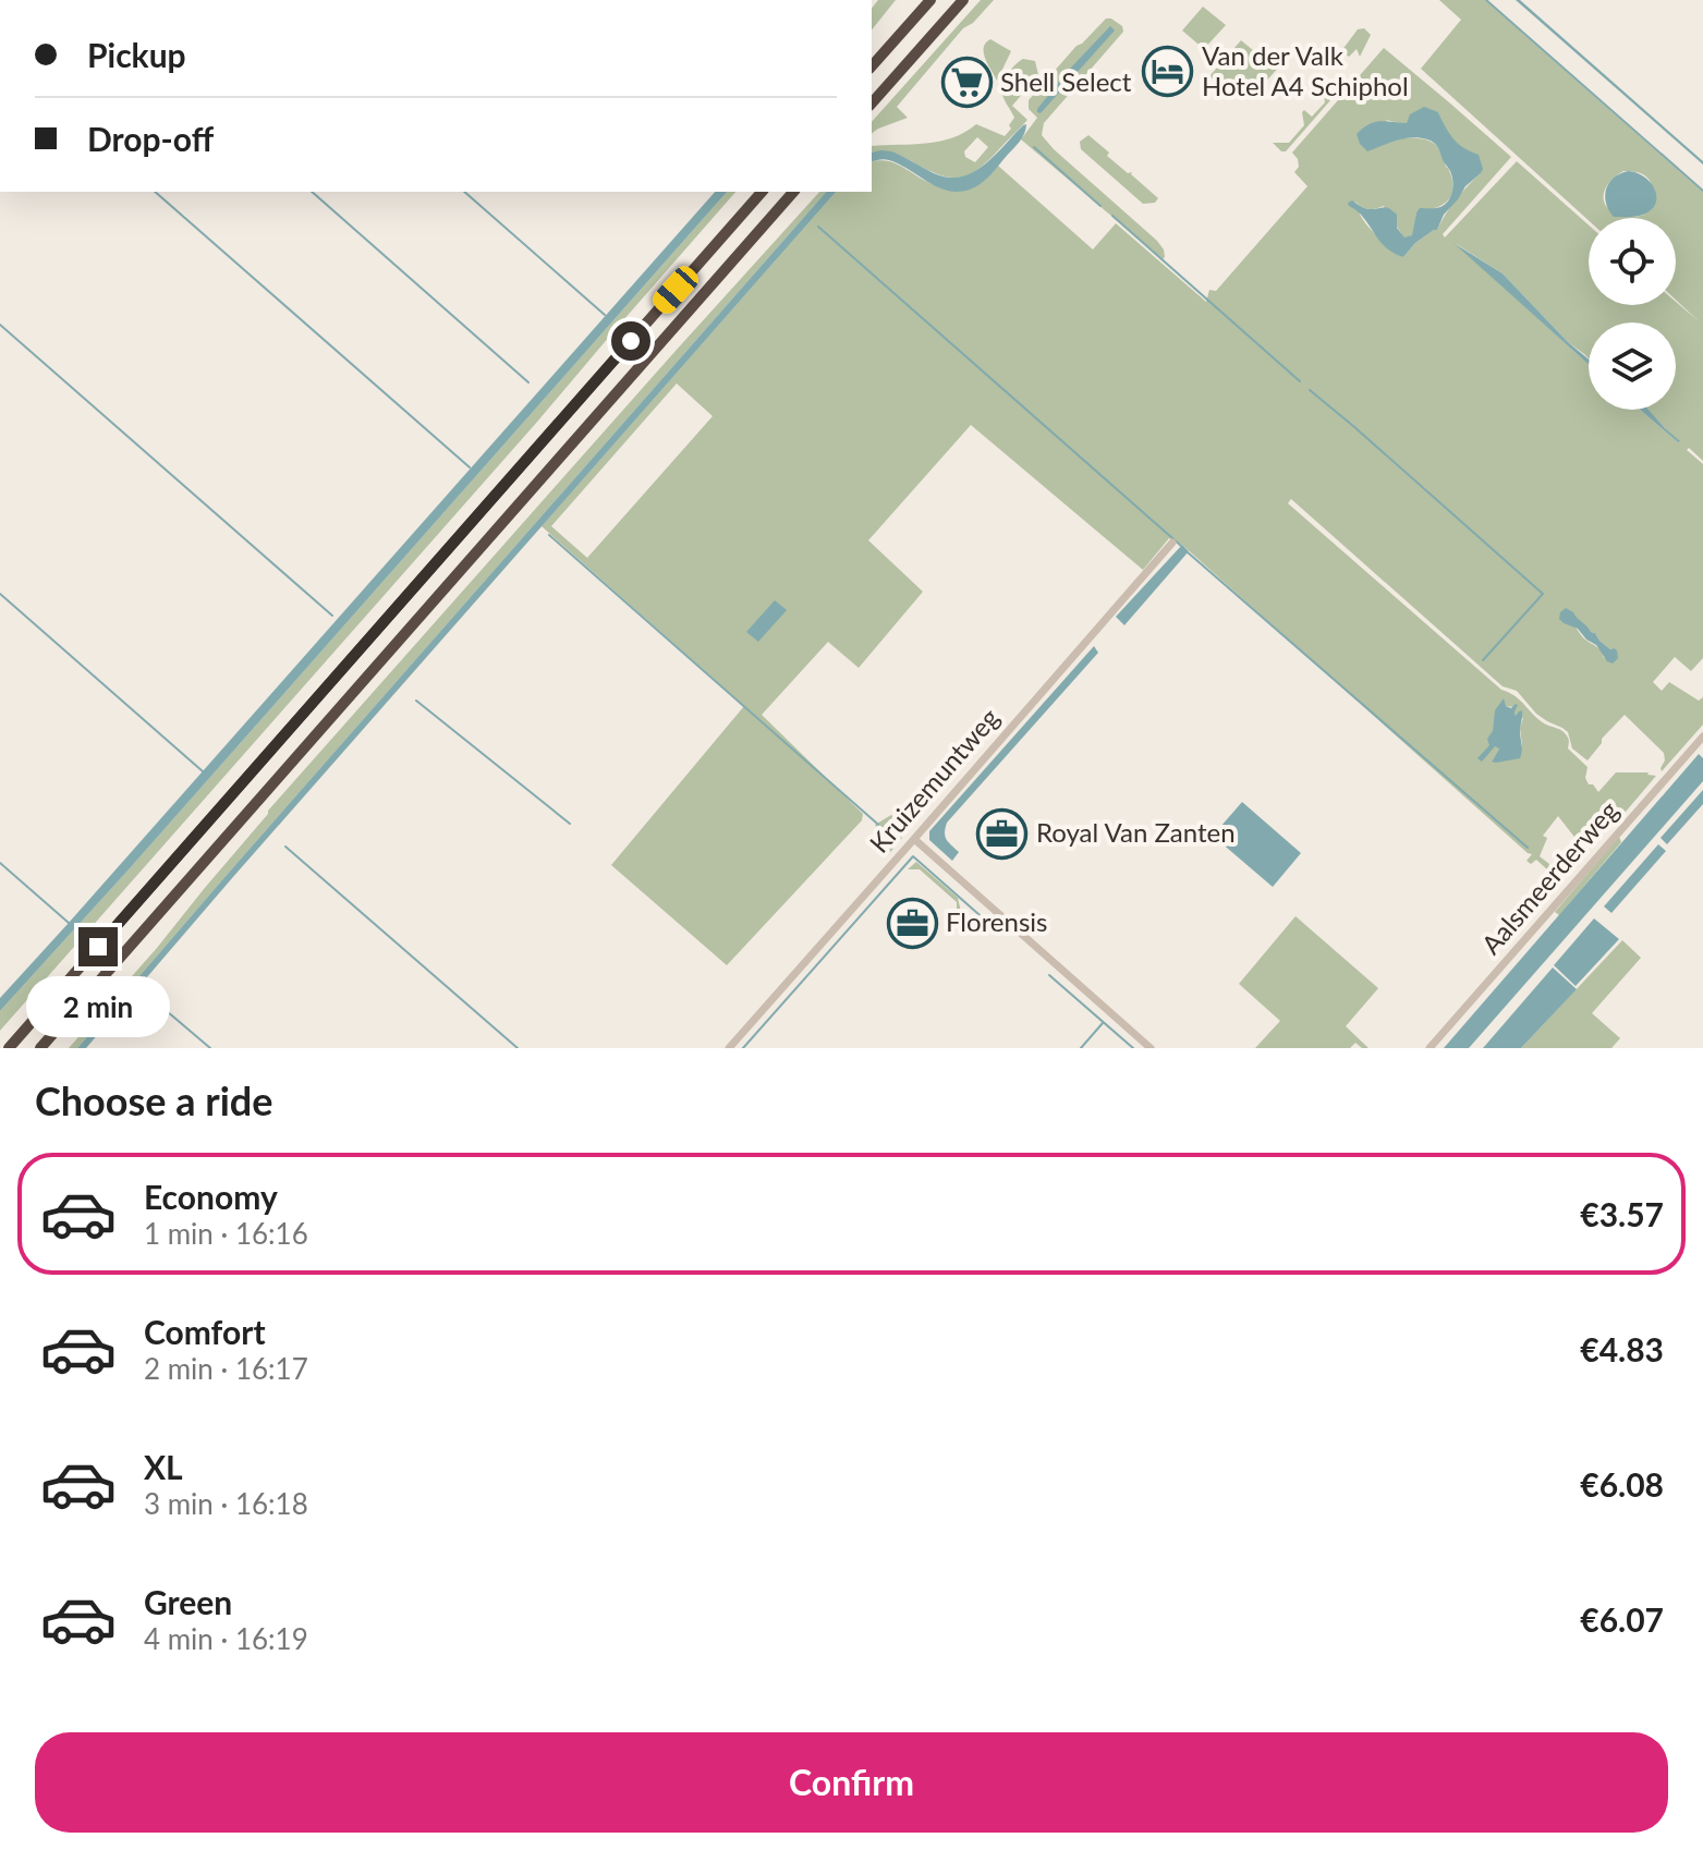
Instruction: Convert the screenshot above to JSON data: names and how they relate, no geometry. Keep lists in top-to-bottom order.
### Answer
{
  "streets": {
    "street": ["Kruizemuntweg", "Aalsmeerderweg"]
  },
  "places": {
    "hotel": ["Van der Valk Hotel A4 Schiphol"],
    "supermarket": ["Shell Select"],
    "office": ["Royal Van Zanten", "Florensis"]
  },
  "page": {
    "banner": ["Pickup", "Drop-off"],
    "bubble": "2 min",
    "heading": "Choose a ride",
    "list": [
      {
        "name": "Economy",
        "note": "1 min · 16:16",
        "value": "€3.57"
      },
      {
        "name": "Comfort",
        "note": "2 min · 16:17",
        "value": "€4.83"
      },
      {
        "name": "XL",
        "note": "3 min · 16:18",
        "value": "€6.08"
      },
      {
        "name": "Green",
        "note": "4 min · 16:19",
        "value": "€6.07"
      }
    ],
    "buttons": "Confirm"
  }
}
